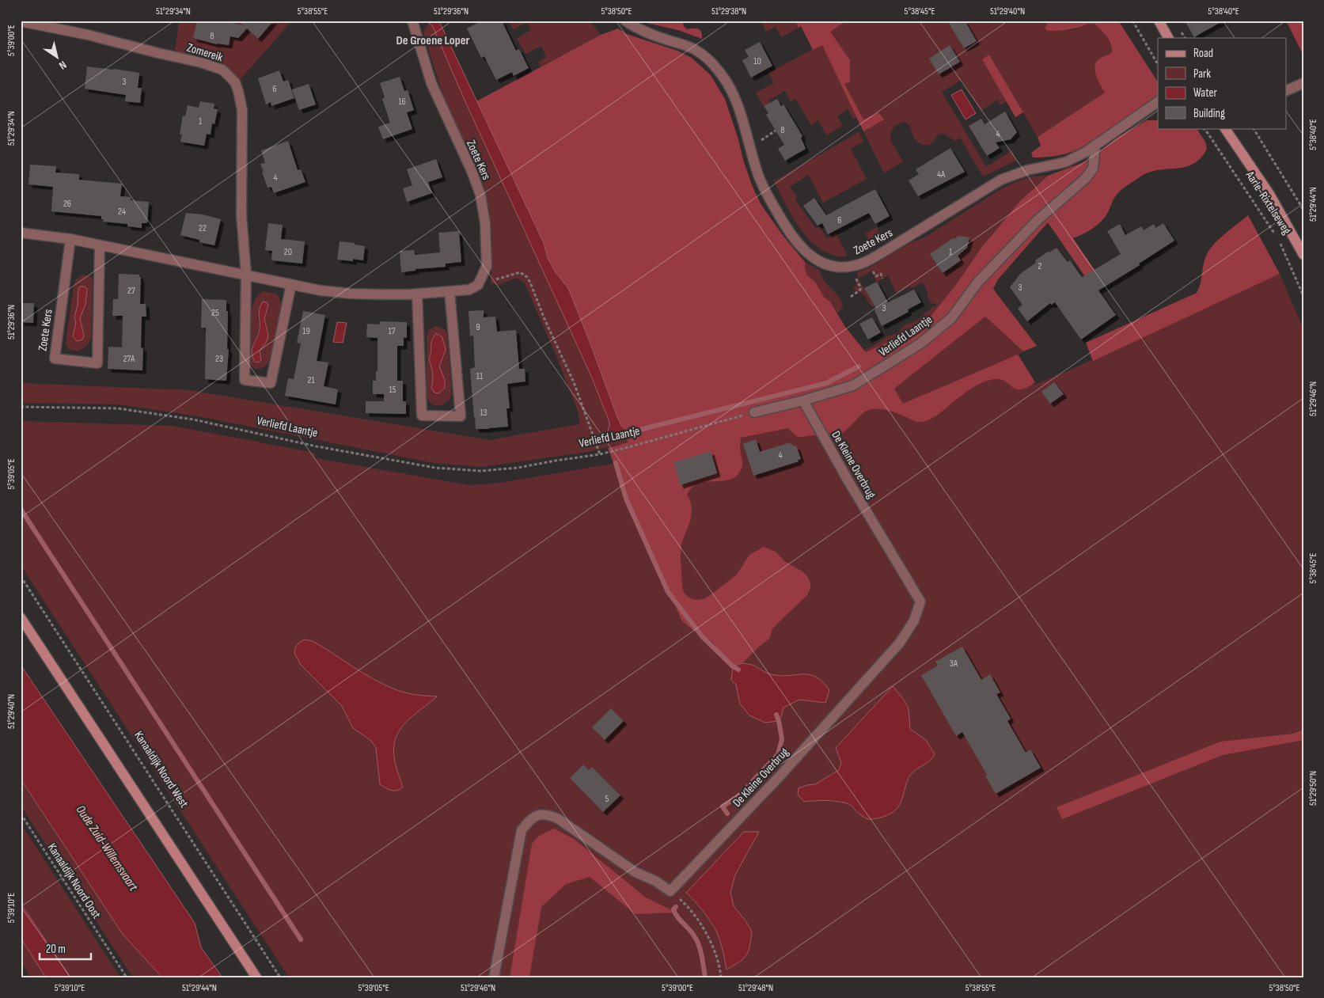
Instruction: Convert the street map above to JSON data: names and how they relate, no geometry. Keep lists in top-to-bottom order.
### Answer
{
  "streets": {
    "main road": ["Aarle-Rixtelseweg"],
    "street": [
      "Zomereik",
      "Zoete Kers",
      "Verliefd Laantje",
      "De Kleine Overbrug"
    ],
    "path": ["Kanaaldijk Noord West", "Kanaaldijk Noord Oost"]
  },
  "crossings": [
    ["Zoete Kers", "Verliefd Laantje"],
    ["Verliefd Laantje", "De Kleine Overbrug"]
  ],
  "districts": ["De Groene Loper"],
  "water": ["Oude Zuid-Willemsvaart"],
  "house_numbers": [
    "8",
    "10",
    "3",
    "6",
    "16",
    "1",
    "8",
    "4",
    "4A",
    "4",
    "26",
    "24",
    "6",
    "22",
    "20",
    "1",
    "2",
    "3",
    "27",
    "3",
    "25",
    "9",
    "19",
    "17",
    "27A",
    "23",
    "11",
    "21",
    "15",
    "13",
    "4",
    "3A",
    "5"
  ],
  "legend": [
    "Road",
    "Park",
    "Water",
    "Building"
  ],
  "scale_bar": "20 m",
  "north": "bottom right",
  "coordinates": [
    "51°29'34\"N",
    "5°38'55\"E",
    "51°29'36\"N",
    "5°38'50\"E",
    "51°29'38\"N",
    "5°38'45\"E",
    "51°29'40\"N",
    "5°38'40\"E",
    "5°39'00\"E",
    "51°29'44\"N",
    "51°29'46\"N",
    "5°39'05\"E",
    "51°29'50\"N",
    "5°39'10\"E",
    "51°29'48\"N"
  ]
}
